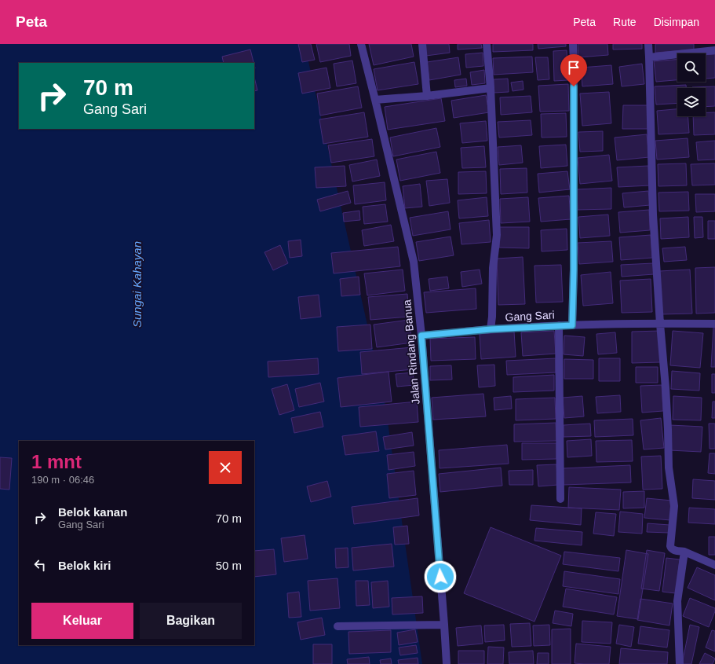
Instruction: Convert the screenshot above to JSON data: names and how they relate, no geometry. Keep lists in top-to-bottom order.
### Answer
{
  "streets": {
    "street": ["Gang Sari", "Jalan Rindang Banua"]
  },
  "crossings": [
    ["Gang Sari", "Jalan Rindang Banua"]
  ],
  "water": ["Sungai Kahayan"],
  "page": {
    "header": "Peta",
    "nav": ["Peta", "Rute", "Disimpan"],
    "turn": ["70 m", "Gang Sari"],
    "heading": ["1 mnt", "190 m · 06:46"],
    "list": [
      {
        "name": "Belok kanan",
        "note": "Gang Sari",
        "value": "70 m"
      },
      {
        "name": "Belok kiri",
        "value": "50 m"
      }
    ],
    "buttons": ["Keluar", "Bagikan"]
  }
}
